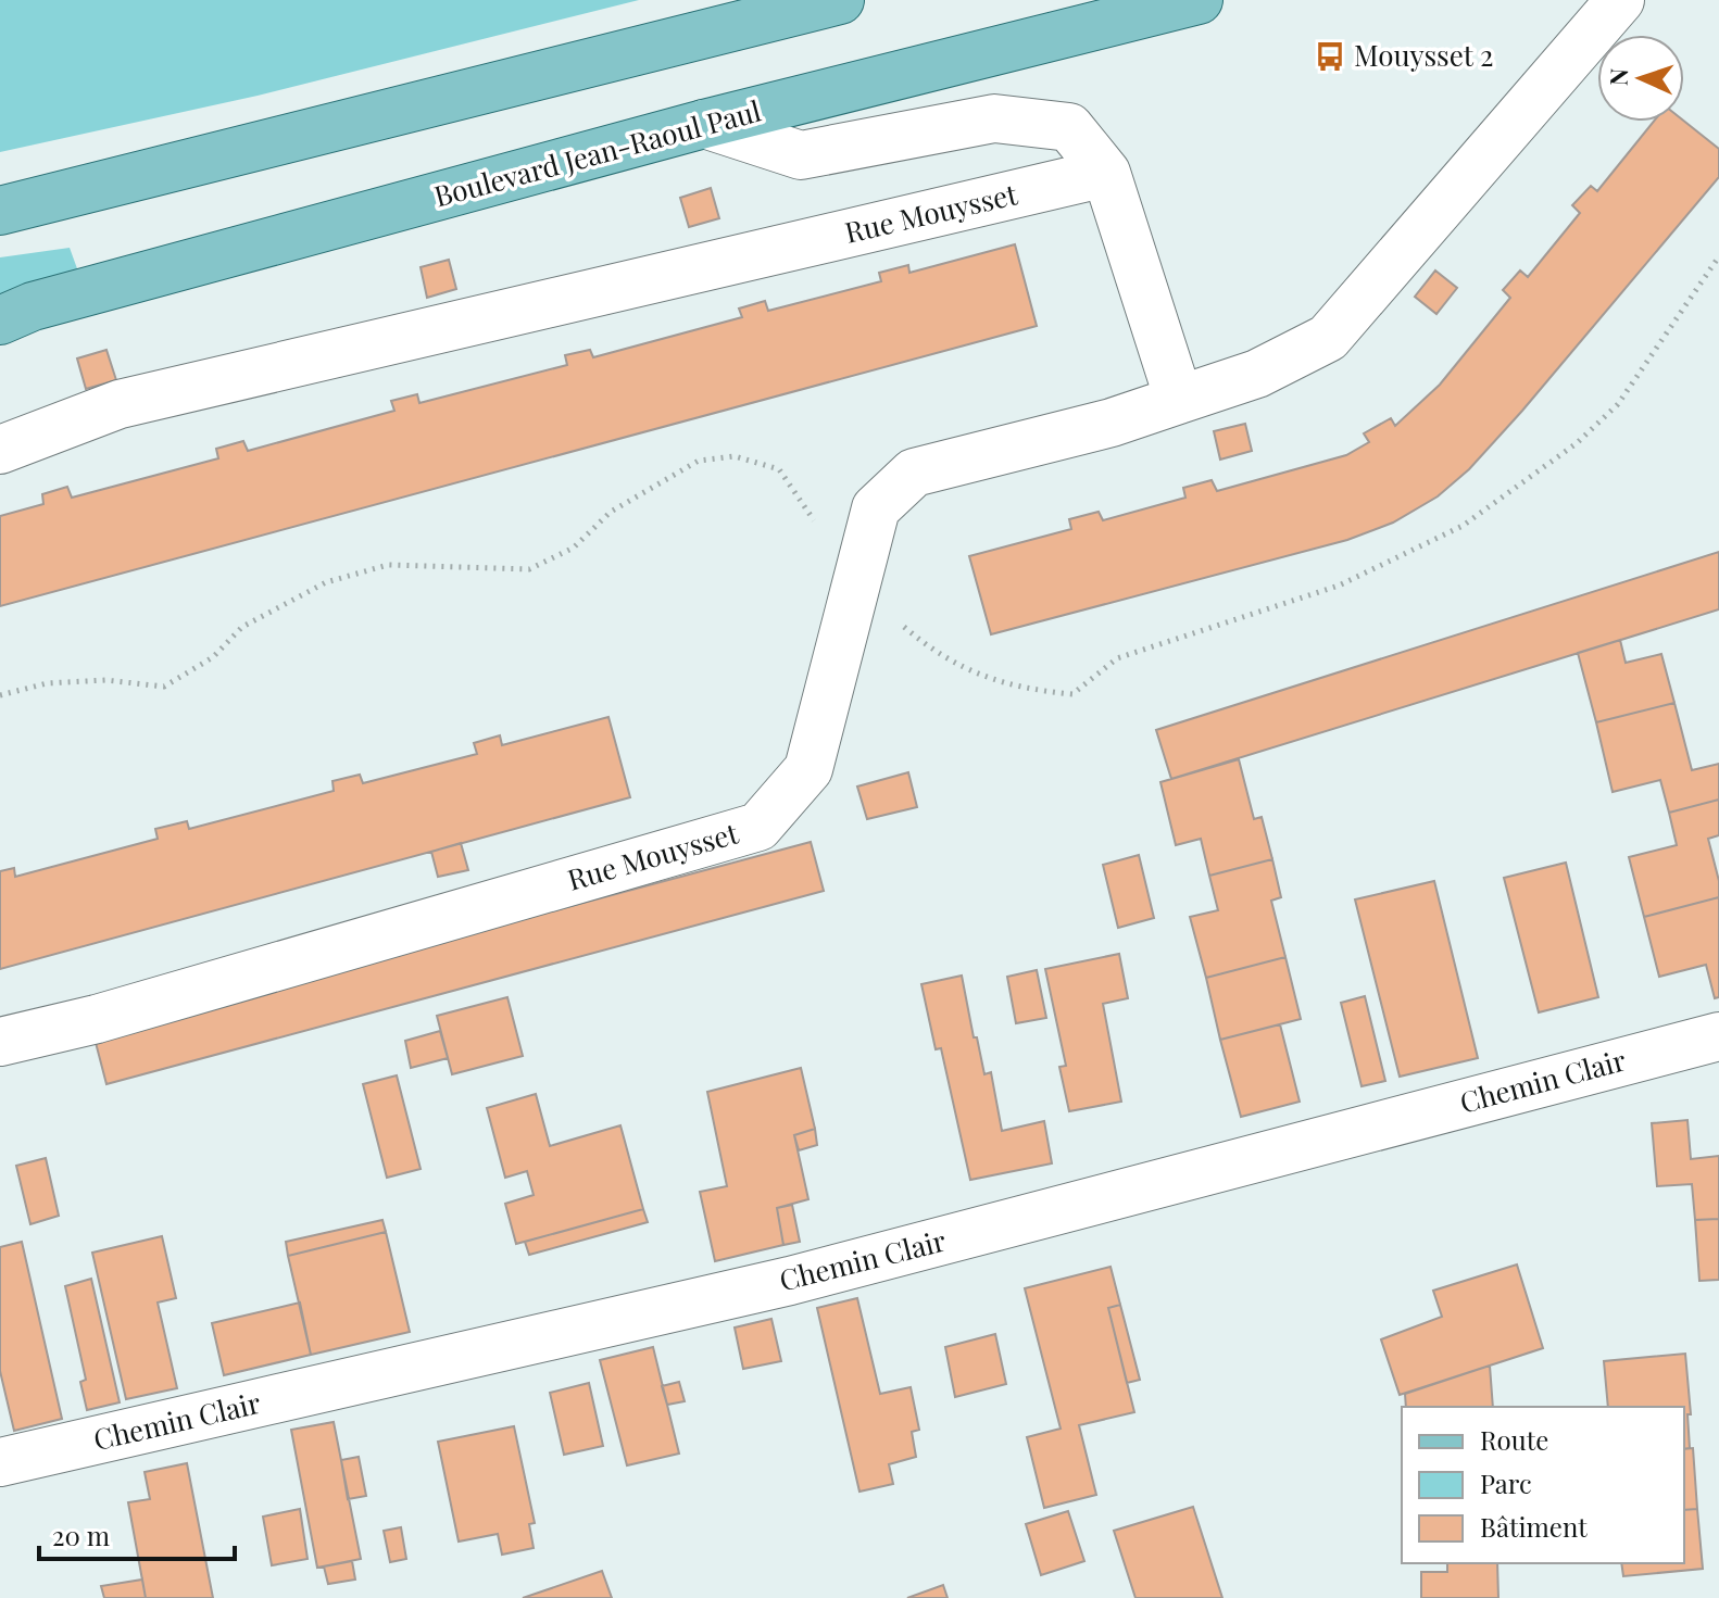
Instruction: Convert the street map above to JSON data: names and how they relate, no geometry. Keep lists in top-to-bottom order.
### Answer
{
  "streets": {
    "main road": ["Boulevard Jean-Raoul Paul"],
    "street": ["Rue Mouysset", "Chemin Clair"]
  },
  "places": {
    "bus stop": ["Mouysset 2"]
  },
  "legend": ["Route", "Parc", "Bâtiment"],
  "scale_bar": "20 m",
  "north": "left"
}
